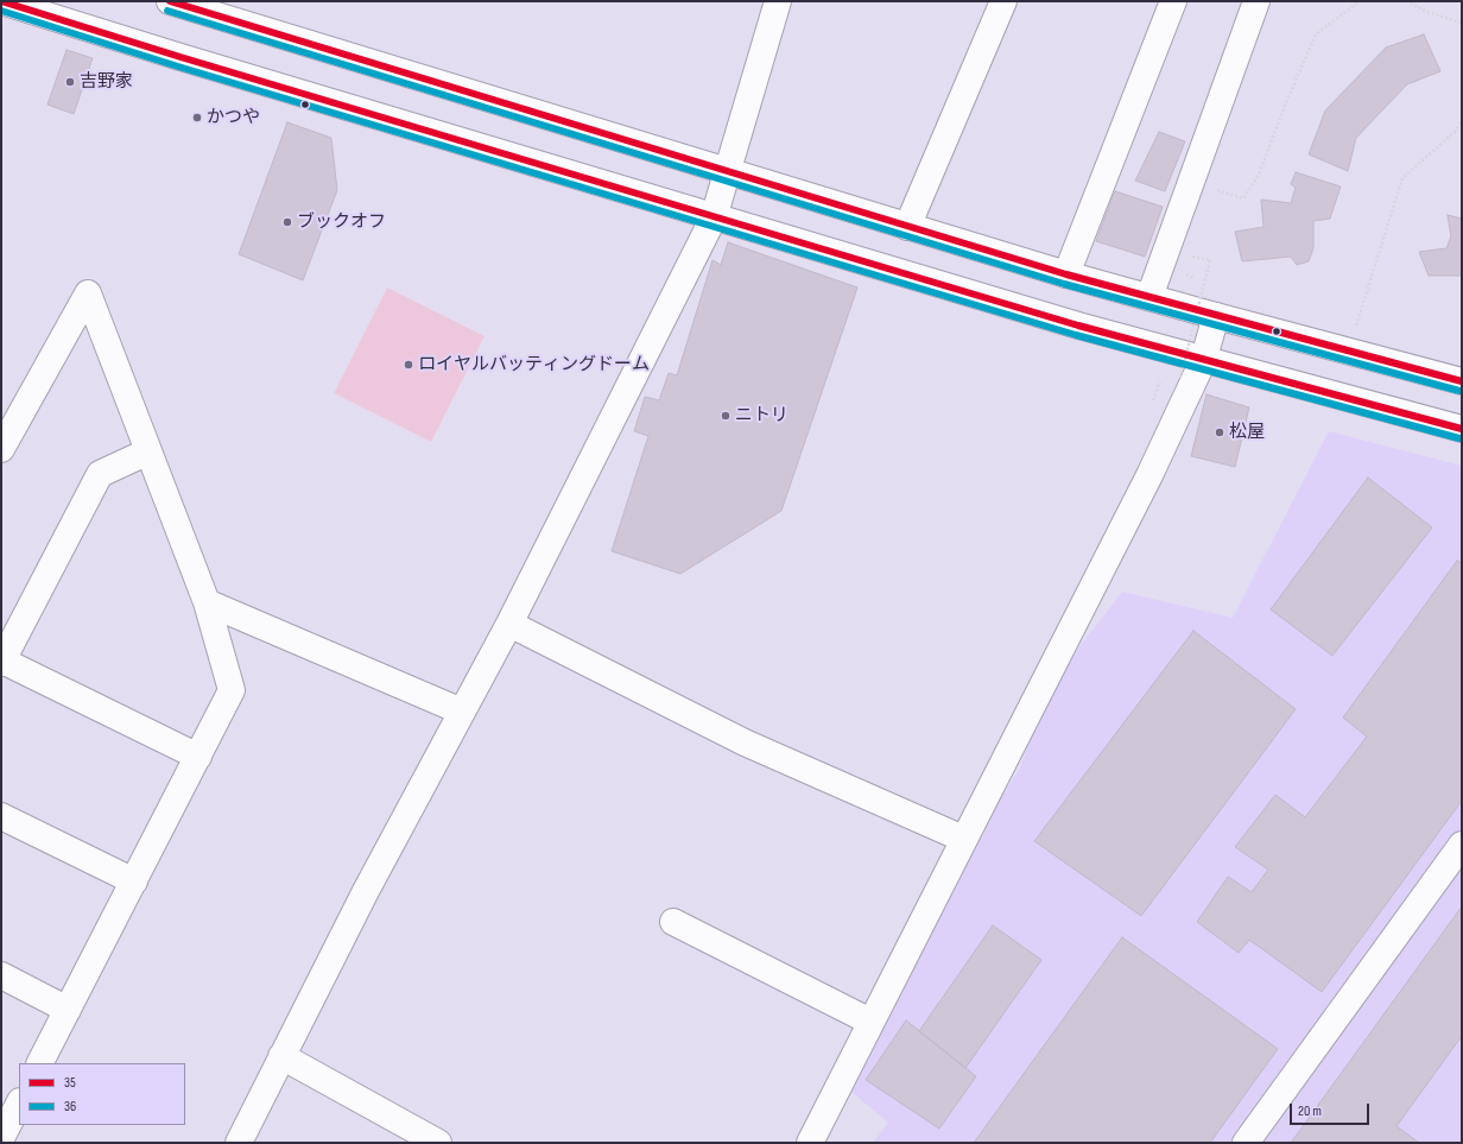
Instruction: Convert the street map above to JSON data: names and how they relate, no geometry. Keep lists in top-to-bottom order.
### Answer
{
  "places": [
    "吉野家",
    "かつや",
    "ブックオフ",
    "ロイヤルバッティングドーム",
    "ニトリ",
    "松屋"
  ],
  "lines": ["transit line 35", "transit line 36"],
  "legend": ["35", "36"],
  "scale_bar": "20 m"
}
